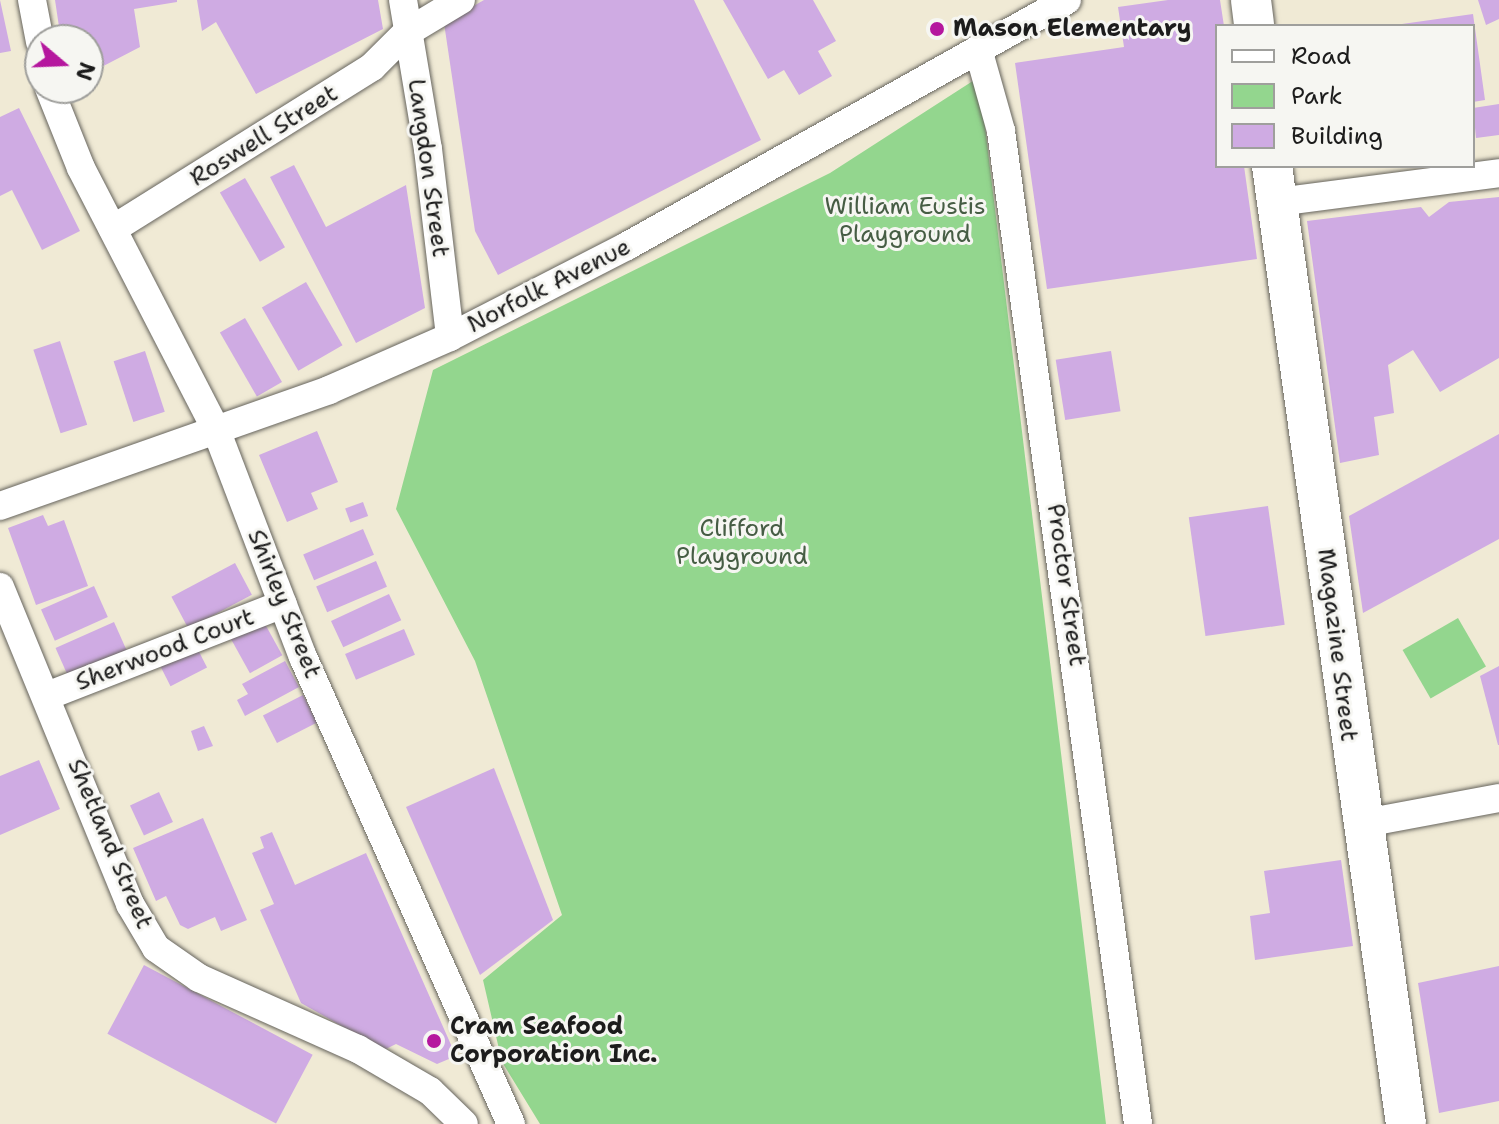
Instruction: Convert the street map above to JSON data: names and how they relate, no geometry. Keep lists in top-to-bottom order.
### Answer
{
  "streets": {
    "main road": ["Magazine Street"],
    "street": [
      "Roswell Street",
      "Langdon Street",
      "Norfolk Avenue",
      "Proctor Street",
      "Shirley Street",
      "Sherwood Court",
      "Shetland Street"
    ]
  },
  "crossings": [
    ["Roswell Street", "Langdon Street"],
    ["Roswell Street", "Shirley Street"],
    ["Langdon Street", "Norfolk Avenue"],
    ["Norfolk Avenue", "Proctor Street"],
    ["Norfolk Avenue", "Shirley Street"],
    ["Shirley Street", "Sherwood Court"],
    ["Sherwood Court", "Shetland Street"]
  ],
  "parks": ["William Eustis Playground", "Clifford Playground"],
  "places": ["Mason Elementary", "Cram Seafood Corporation Inc."],
  "legend": ["Road", "Park", "Building"],
  "north": "right"
}
